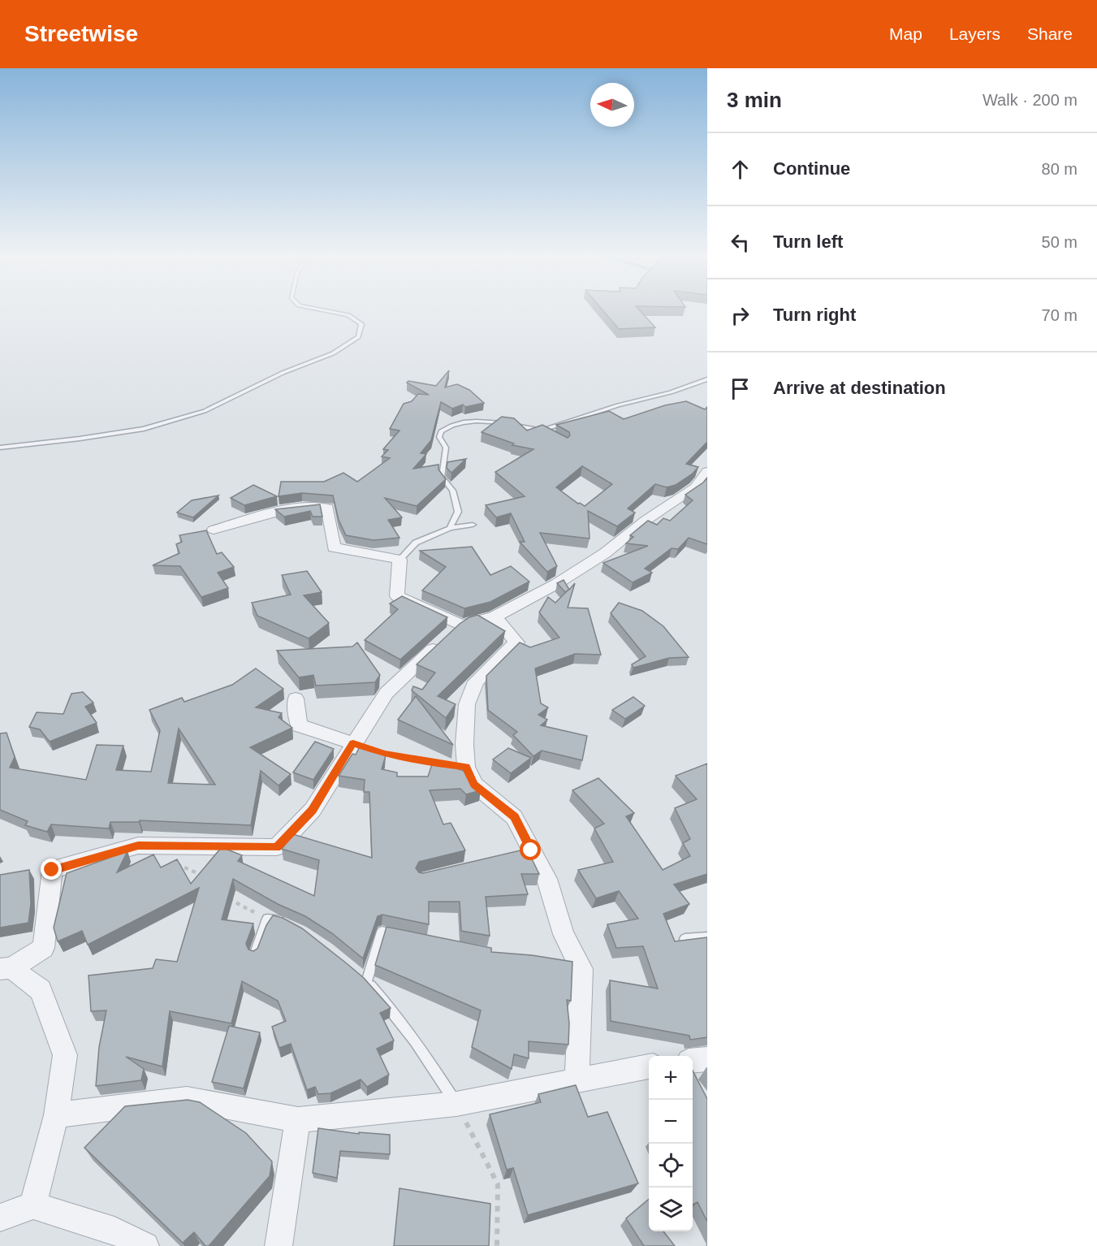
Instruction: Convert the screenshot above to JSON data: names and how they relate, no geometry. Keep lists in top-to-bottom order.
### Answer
{
  "north": "left",
  "page": {
    "header": "Streetwise",
    "nav": ["Map", "Layers", "Share"],
    "heading": ["3 min", "Walk · 200 m"],
    "list": [
      ["Continue", "80 m"],
      ["Turn left", "50 m"],
      ["Turn right", "70 m"],
      "Arrive at destination"
    ],
    "map_buttons": ["+", "−"]
  }
}
